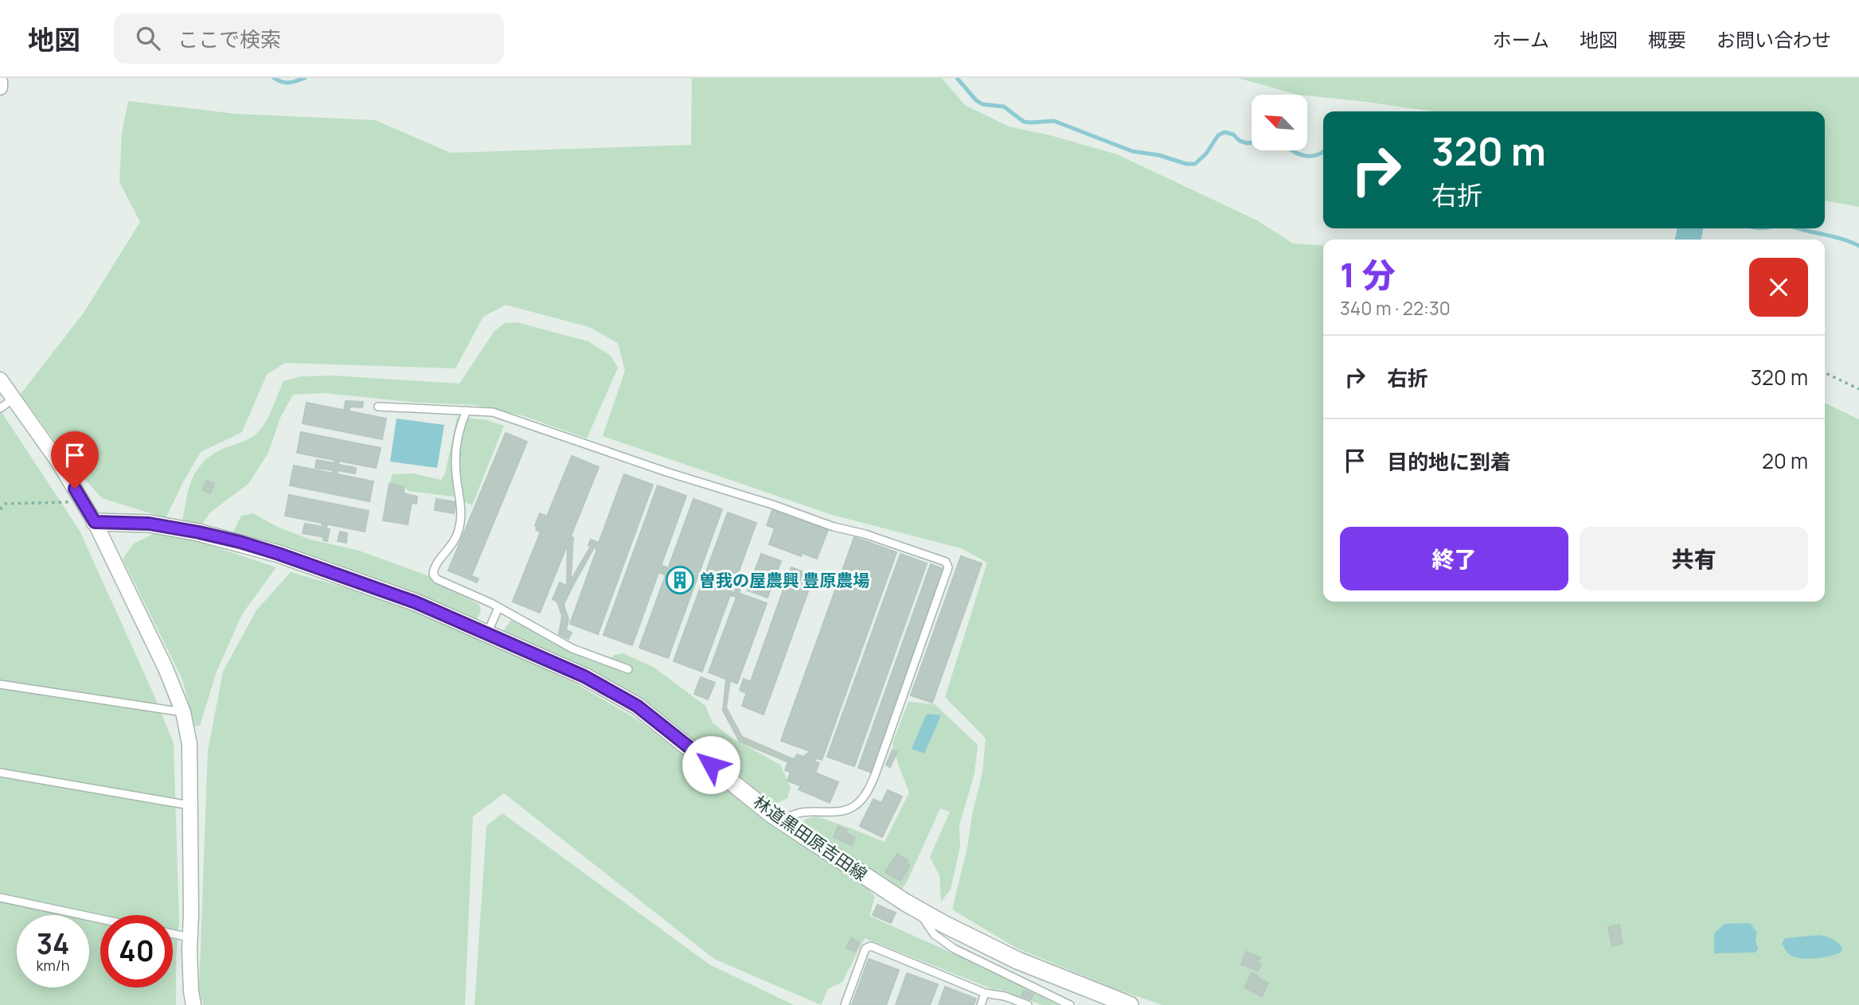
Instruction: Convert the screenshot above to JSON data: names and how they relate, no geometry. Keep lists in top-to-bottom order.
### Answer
{
  "streets": {
    "street": ["林道黒田原吉田線"]
  },
  "places": {
    "building": ["曽我の屋農興 豊原農場"]
  },
  "north": "top left",
  "page": {
    "header": "地図",
    "search": "ここで検索",
    "nav": [
      "ホーム",
      "地図",
      "概要",
      "お問い合わせ"
    ],
    "turn": ["320 m", "右折"],
    "heading": ["1 分", "340 m · 22:30"],
    "list": [
      {
        "name": "右折",
        "value": "320 m"
      },
      {
        "name": "目的地に到着",
        "value": "20 m"
      }
    ],
    "buttons": ["終了", "共有"],
    "speed": "34 km/h",
    "limit": "40"
  }
}
